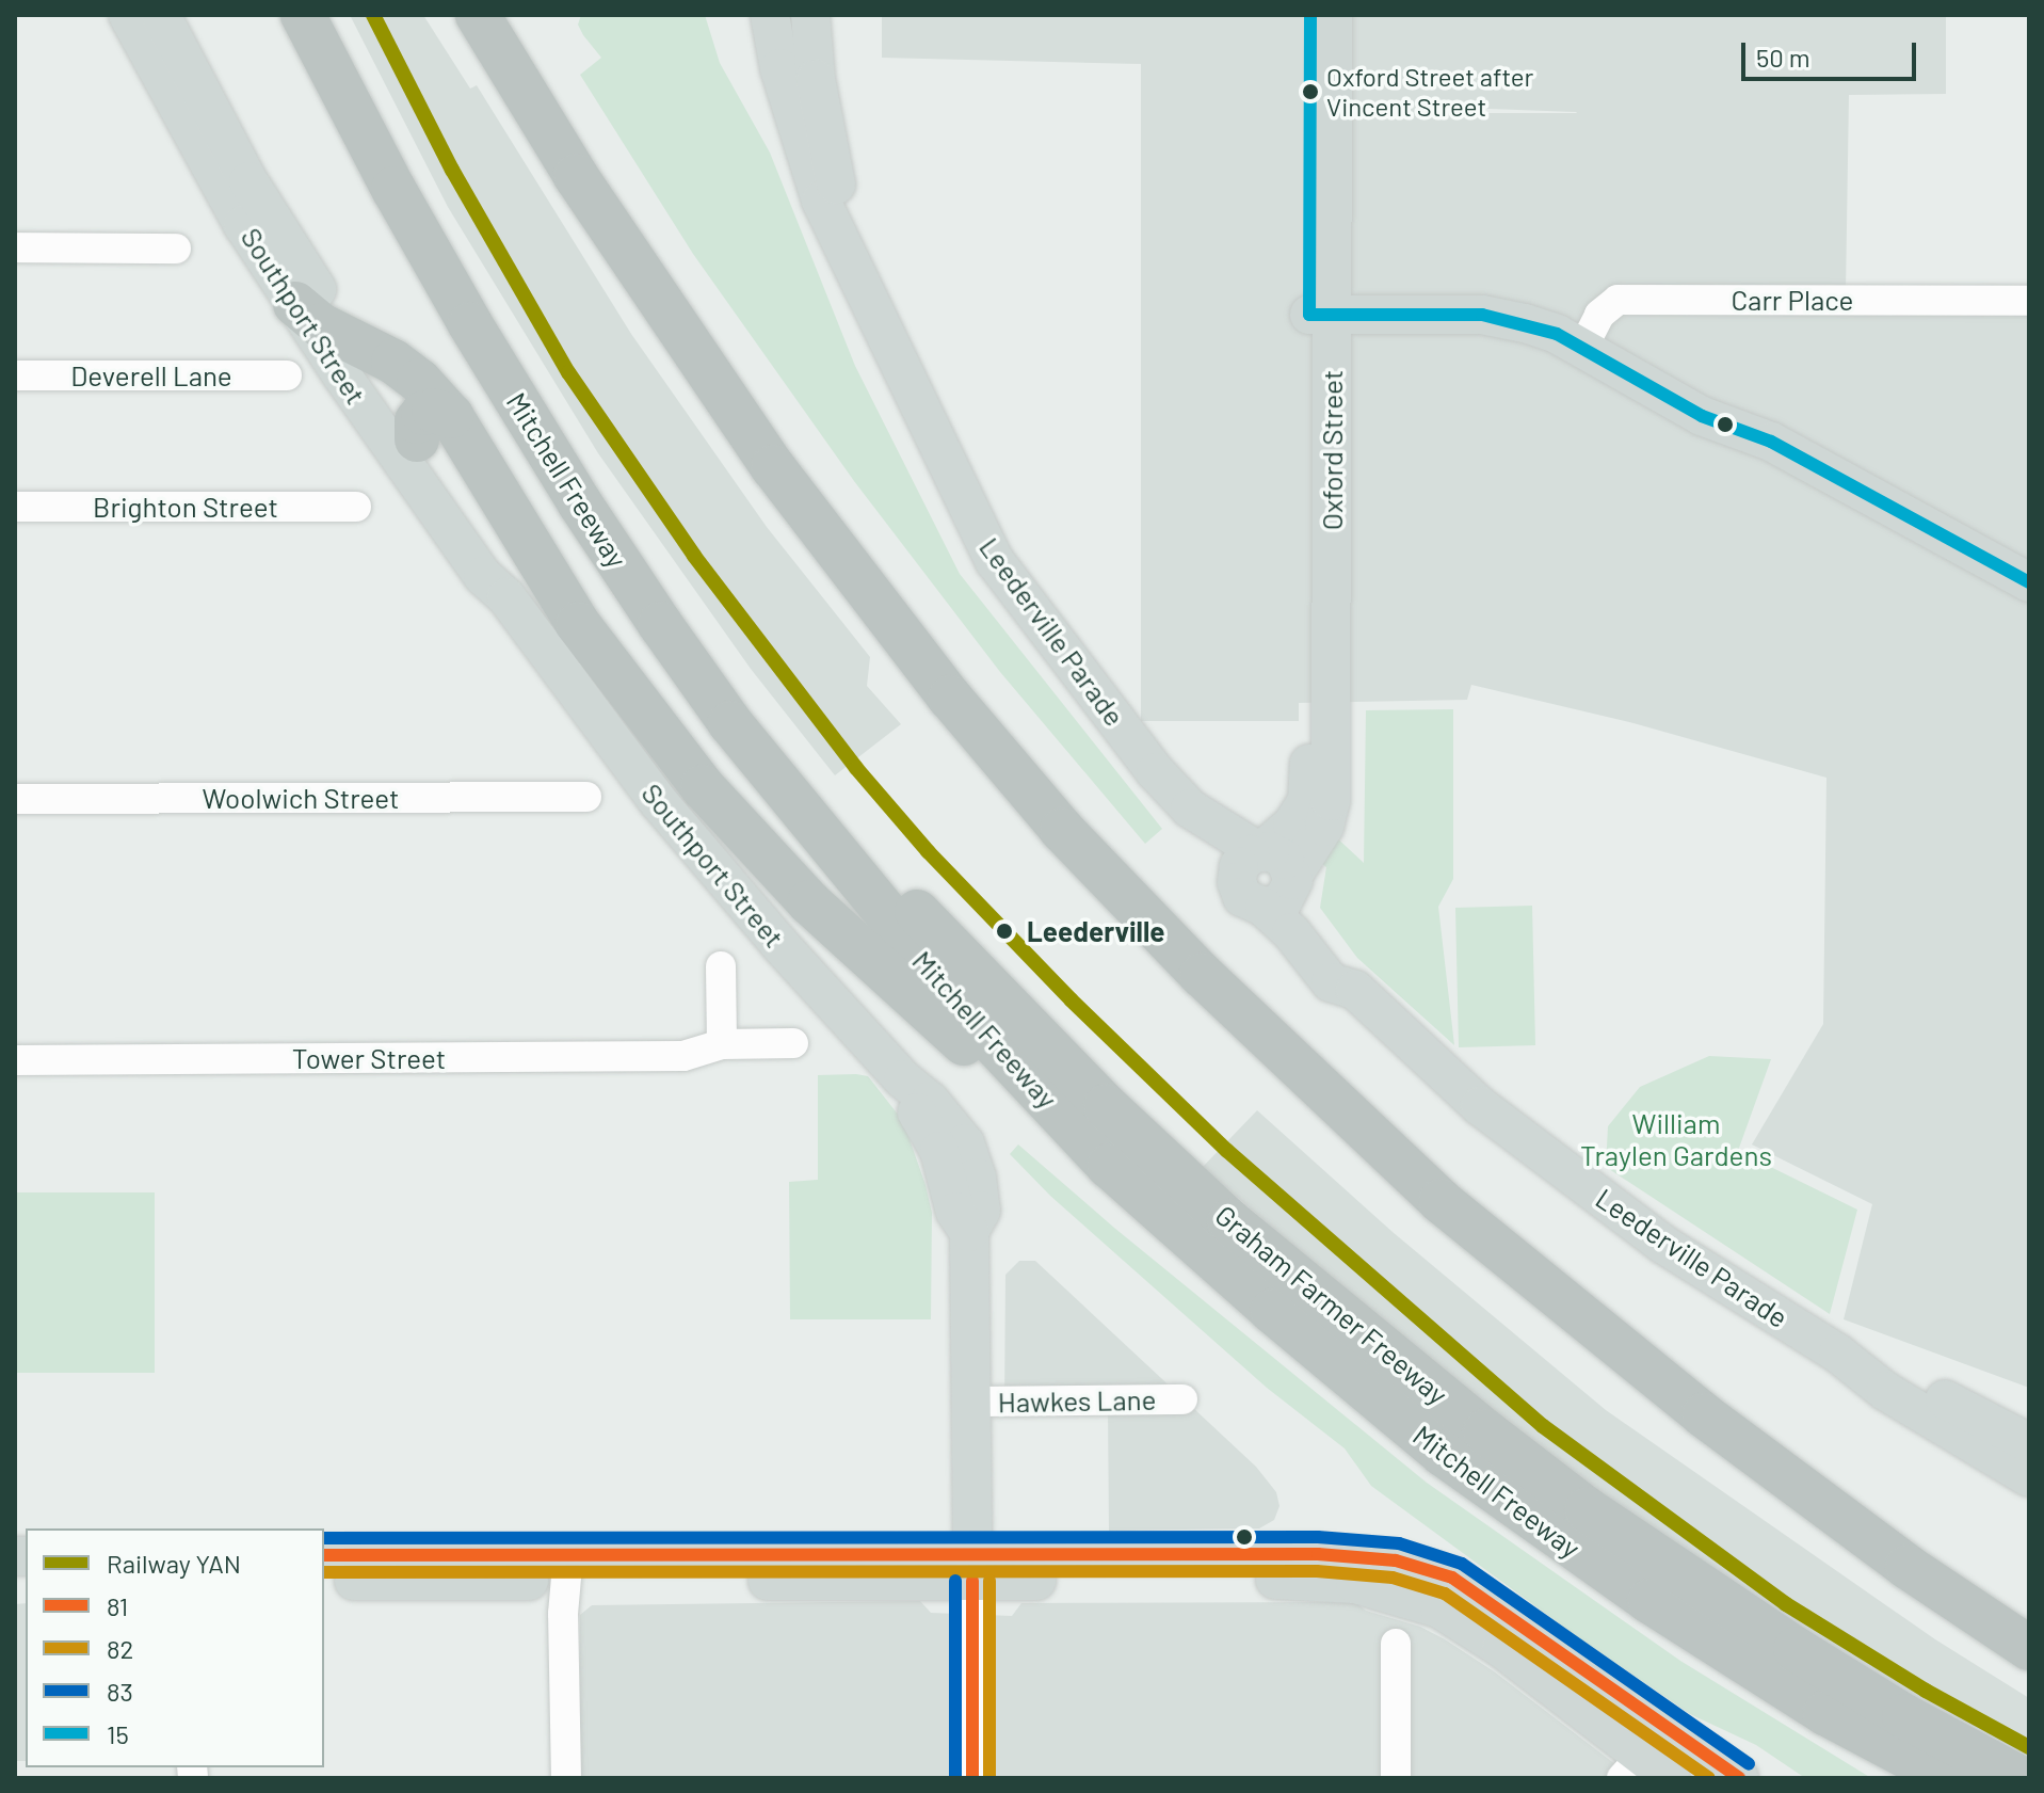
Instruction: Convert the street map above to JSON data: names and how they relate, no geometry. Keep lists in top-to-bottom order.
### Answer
{
  "streets": {
    "highway": ["Mitchell Freeway", "Graham Farmer Freeway"],
    "main road": ["Southport Street", "Oxford Street", "Leederville Parade"],
    "street": [
      "Carr Place",
      "Deverell Lane",
      "Brighton Street",
      "Woolwich Street",
      "Tower Street",
      "Hawkes Lane"
    ]
  },
  "crossings": [
    ["Southport Street", "Hawkes Lane"],
    ["Oxford Street", "Leederville Parade"],
    ["Mitchell Freeway", "Graham Farmer Freeway"]
  ],
  "parks": ["William Traylen Gardens"],
  "places": ["Oxford Street after Vincent Street", "Leederville"],
  "lines": [
    "rail line YAN",
    "transit line 15",
    "transit line 83",
    "transit line 81",
    "transit line 82"
  ],
  "legend": [
    "Railway YAN",
    "81",
    "82",
    "83",
    "15"
  ],
  "scale_bar": "50 m"
}
